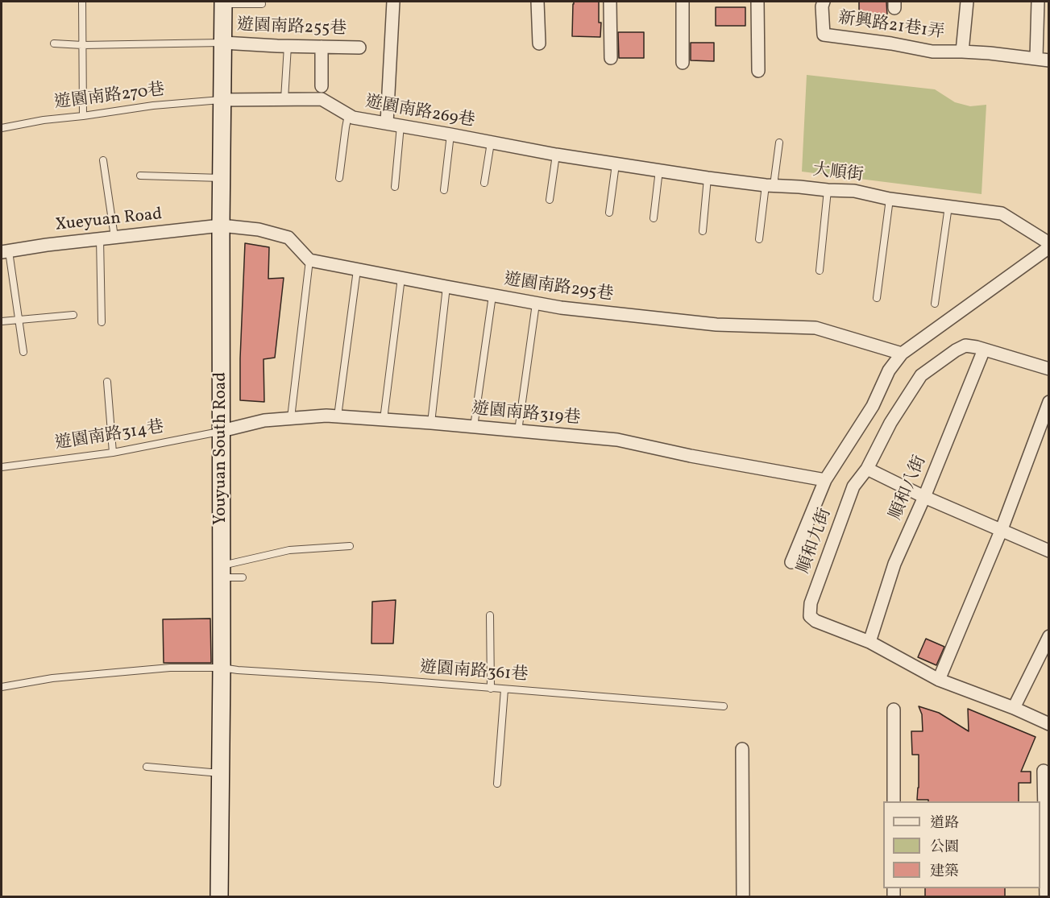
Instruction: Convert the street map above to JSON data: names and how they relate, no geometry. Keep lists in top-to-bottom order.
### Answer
{
  "streets": {
    "street": [
      "新興路21巷1弄",
      "遊園南路255巷",
      "遊園南路269巷",
      "大順街",
      "Xueyuan Road",
      "遊園南路295巷",
      "遊園南路319巷",
      "Youyuan South Road",
      "順和八街",
      "順和九街"
    ],
    "lane": ["遊園南路270巷", "遊園南路314巷", "遊園南路361巷"]
  },
  "crossings": [
    ["遊園南路255巷", "Youyuan South Road"],
    ["遊園南路270巷", "遊園南路269巷"],
    ["遊園南路270巷", "Youyuan South Road"],
    ["遊園南路269巷", "大順街"],
    ["遊園南路269巷", "Youyuan South Road"],
    ["Xueyuan Road", "Youyuan South Road"],
    ["遊園南路319巷", "遊園南路314巷"],
    ["遊園南路319巷", "Youyuan South Road"],
    ["遊園南路314巷", "Youyuan South Road"],
    ["Youyuan South Road", "遊園南路361巷"],
    ["順和八街", "順和九街"]
  ],
  "legend": ["道路", "公園", "建築"]
}
